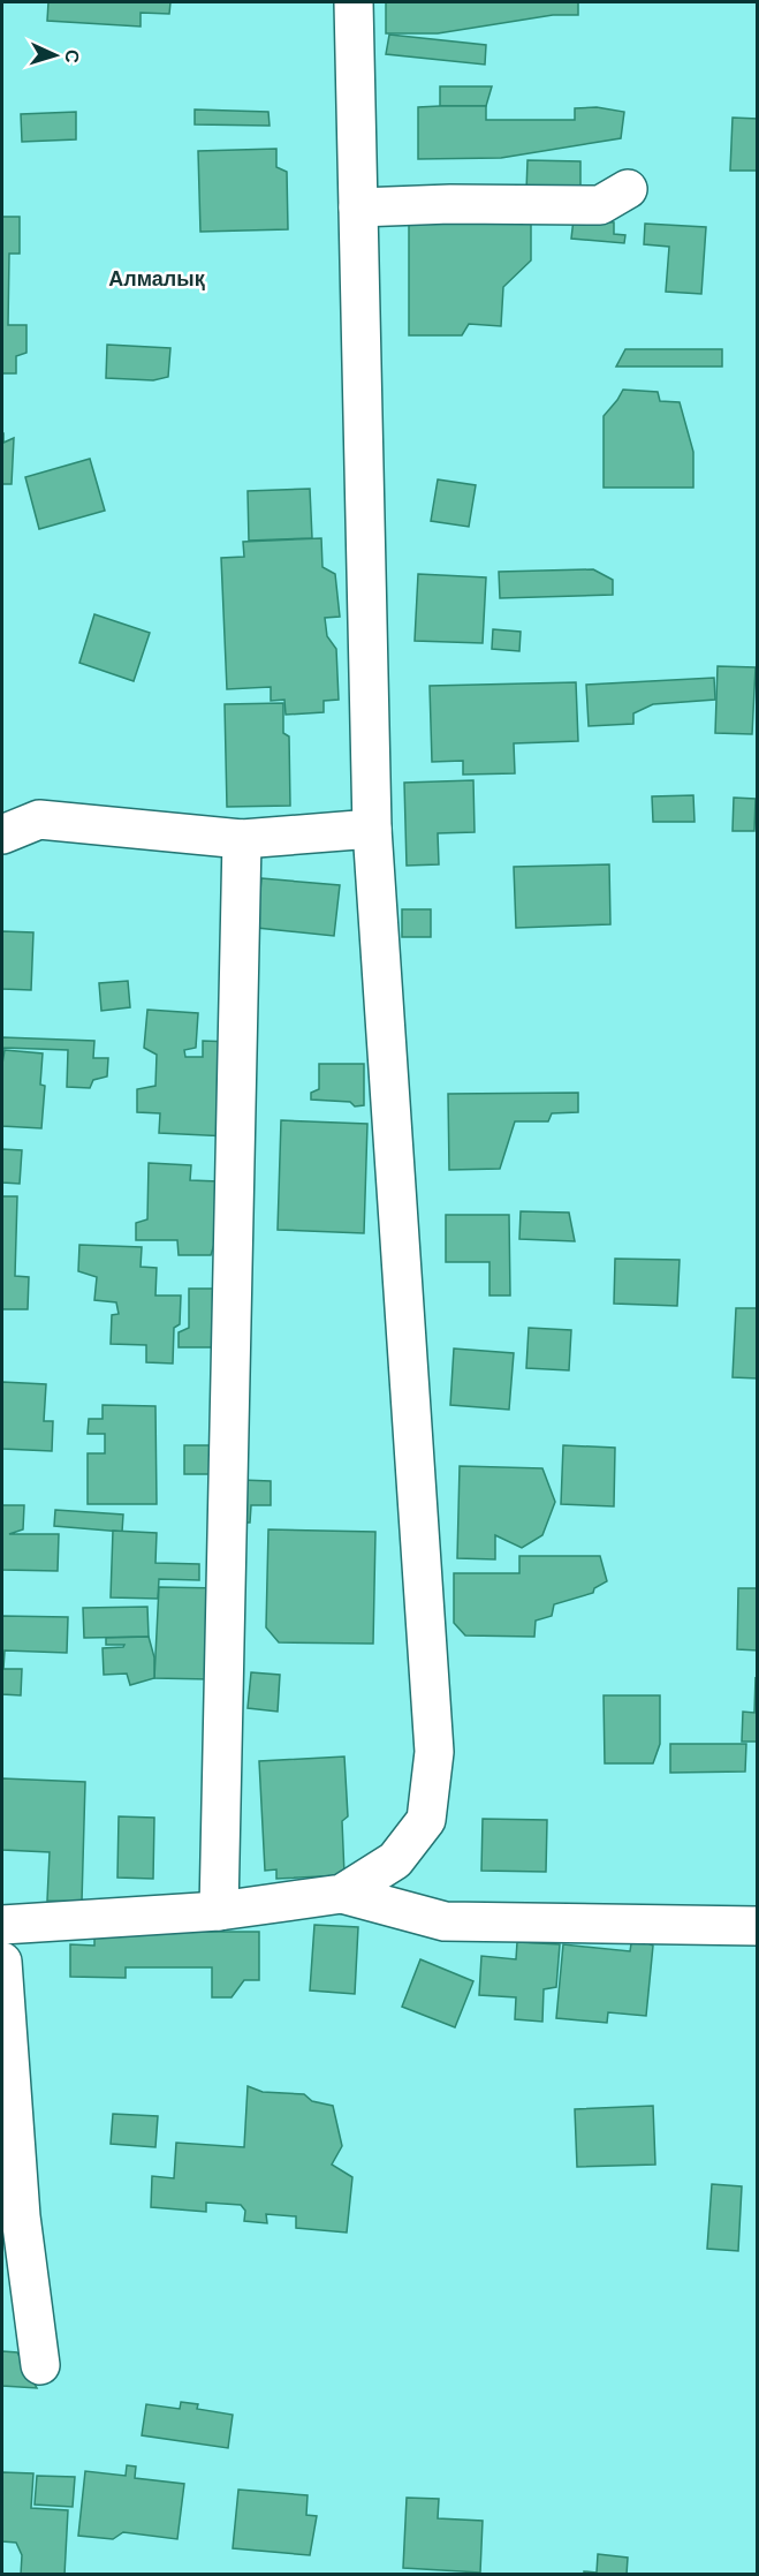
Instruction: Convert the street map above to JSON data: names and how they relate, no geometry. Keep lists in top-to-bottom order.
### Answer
{
  "districts": ["Алмалық"],
  "north": "right"
}
